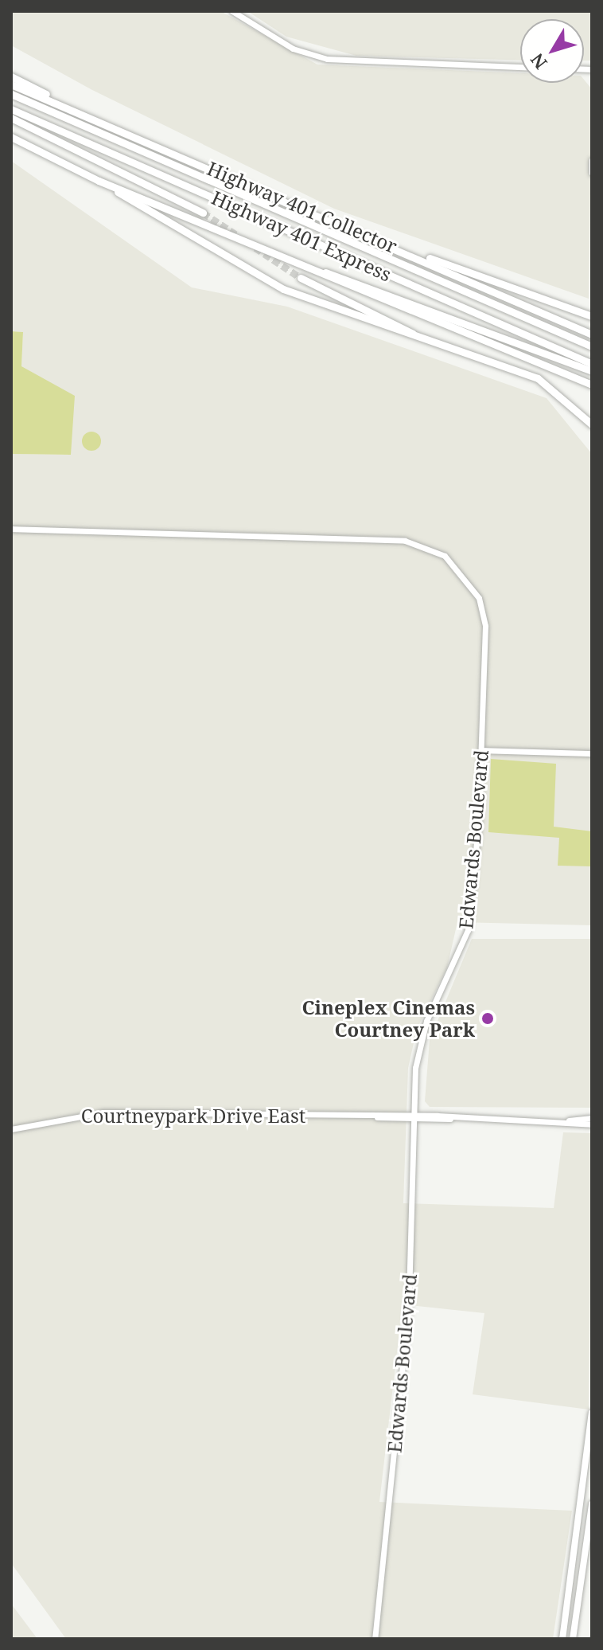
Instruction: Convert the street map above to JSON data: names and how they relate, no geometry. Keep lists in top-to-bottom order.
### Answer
{
  "streets": {
    "highway": ["Highway 401 Collector", "Highway 401 Express"],
    "street": ["Edwards Boulevard", "Courtneypark Drive East"]
  },
  "crossings": [
    ["Edwards Boulevard", "Courtneypark Drive East"]
  ],
  "places": ["Cineplex Cinemas Courtney Park"],
  "north": "bottom left"
}
